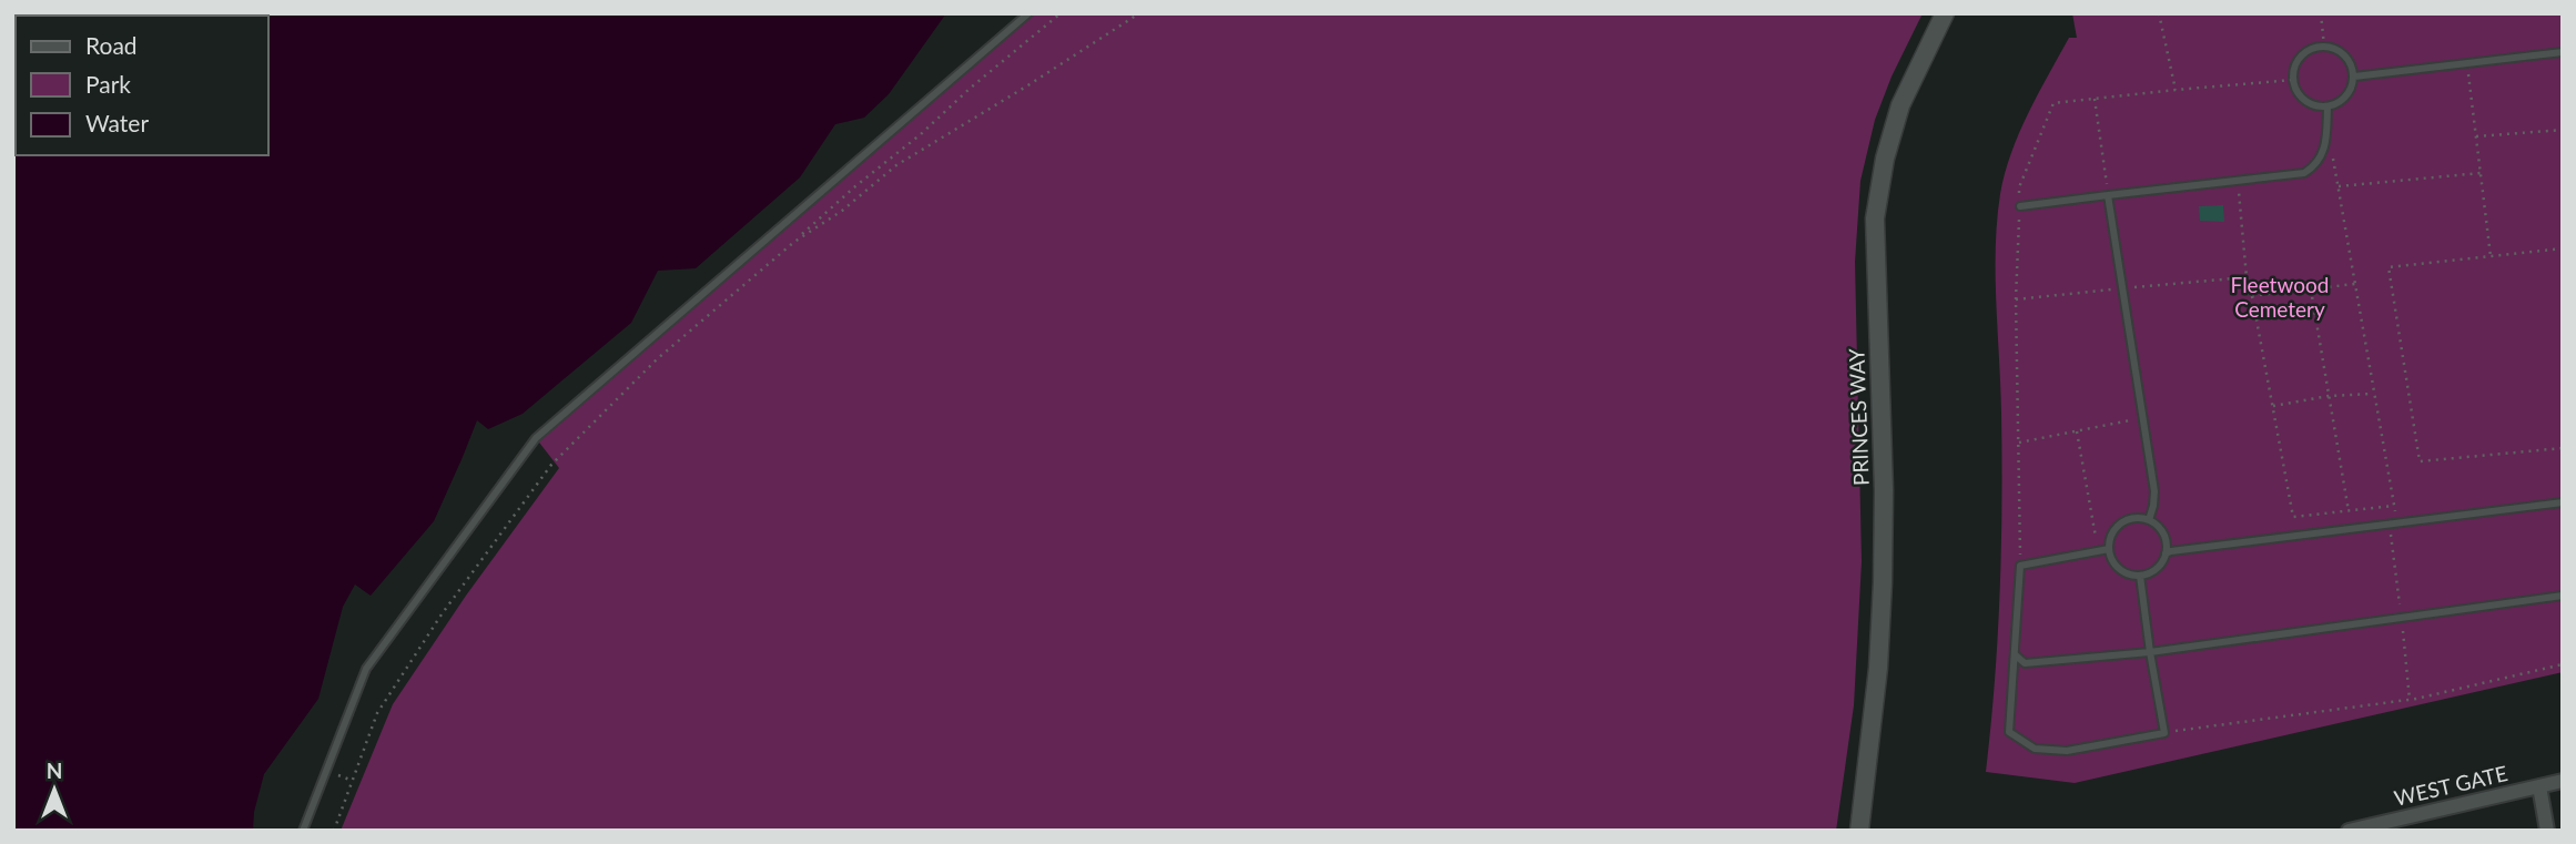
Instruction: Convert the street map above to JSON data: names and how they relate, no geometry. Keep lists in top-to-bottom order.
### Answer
{
  "streets": {
    "street": ["PRINCES WAY", "WEST GATE"]
  },
  "parks": ["Fleetwood Cemetery"],
  "legend": ["Road", "Park", "Water"],
  "north": "top"
}
